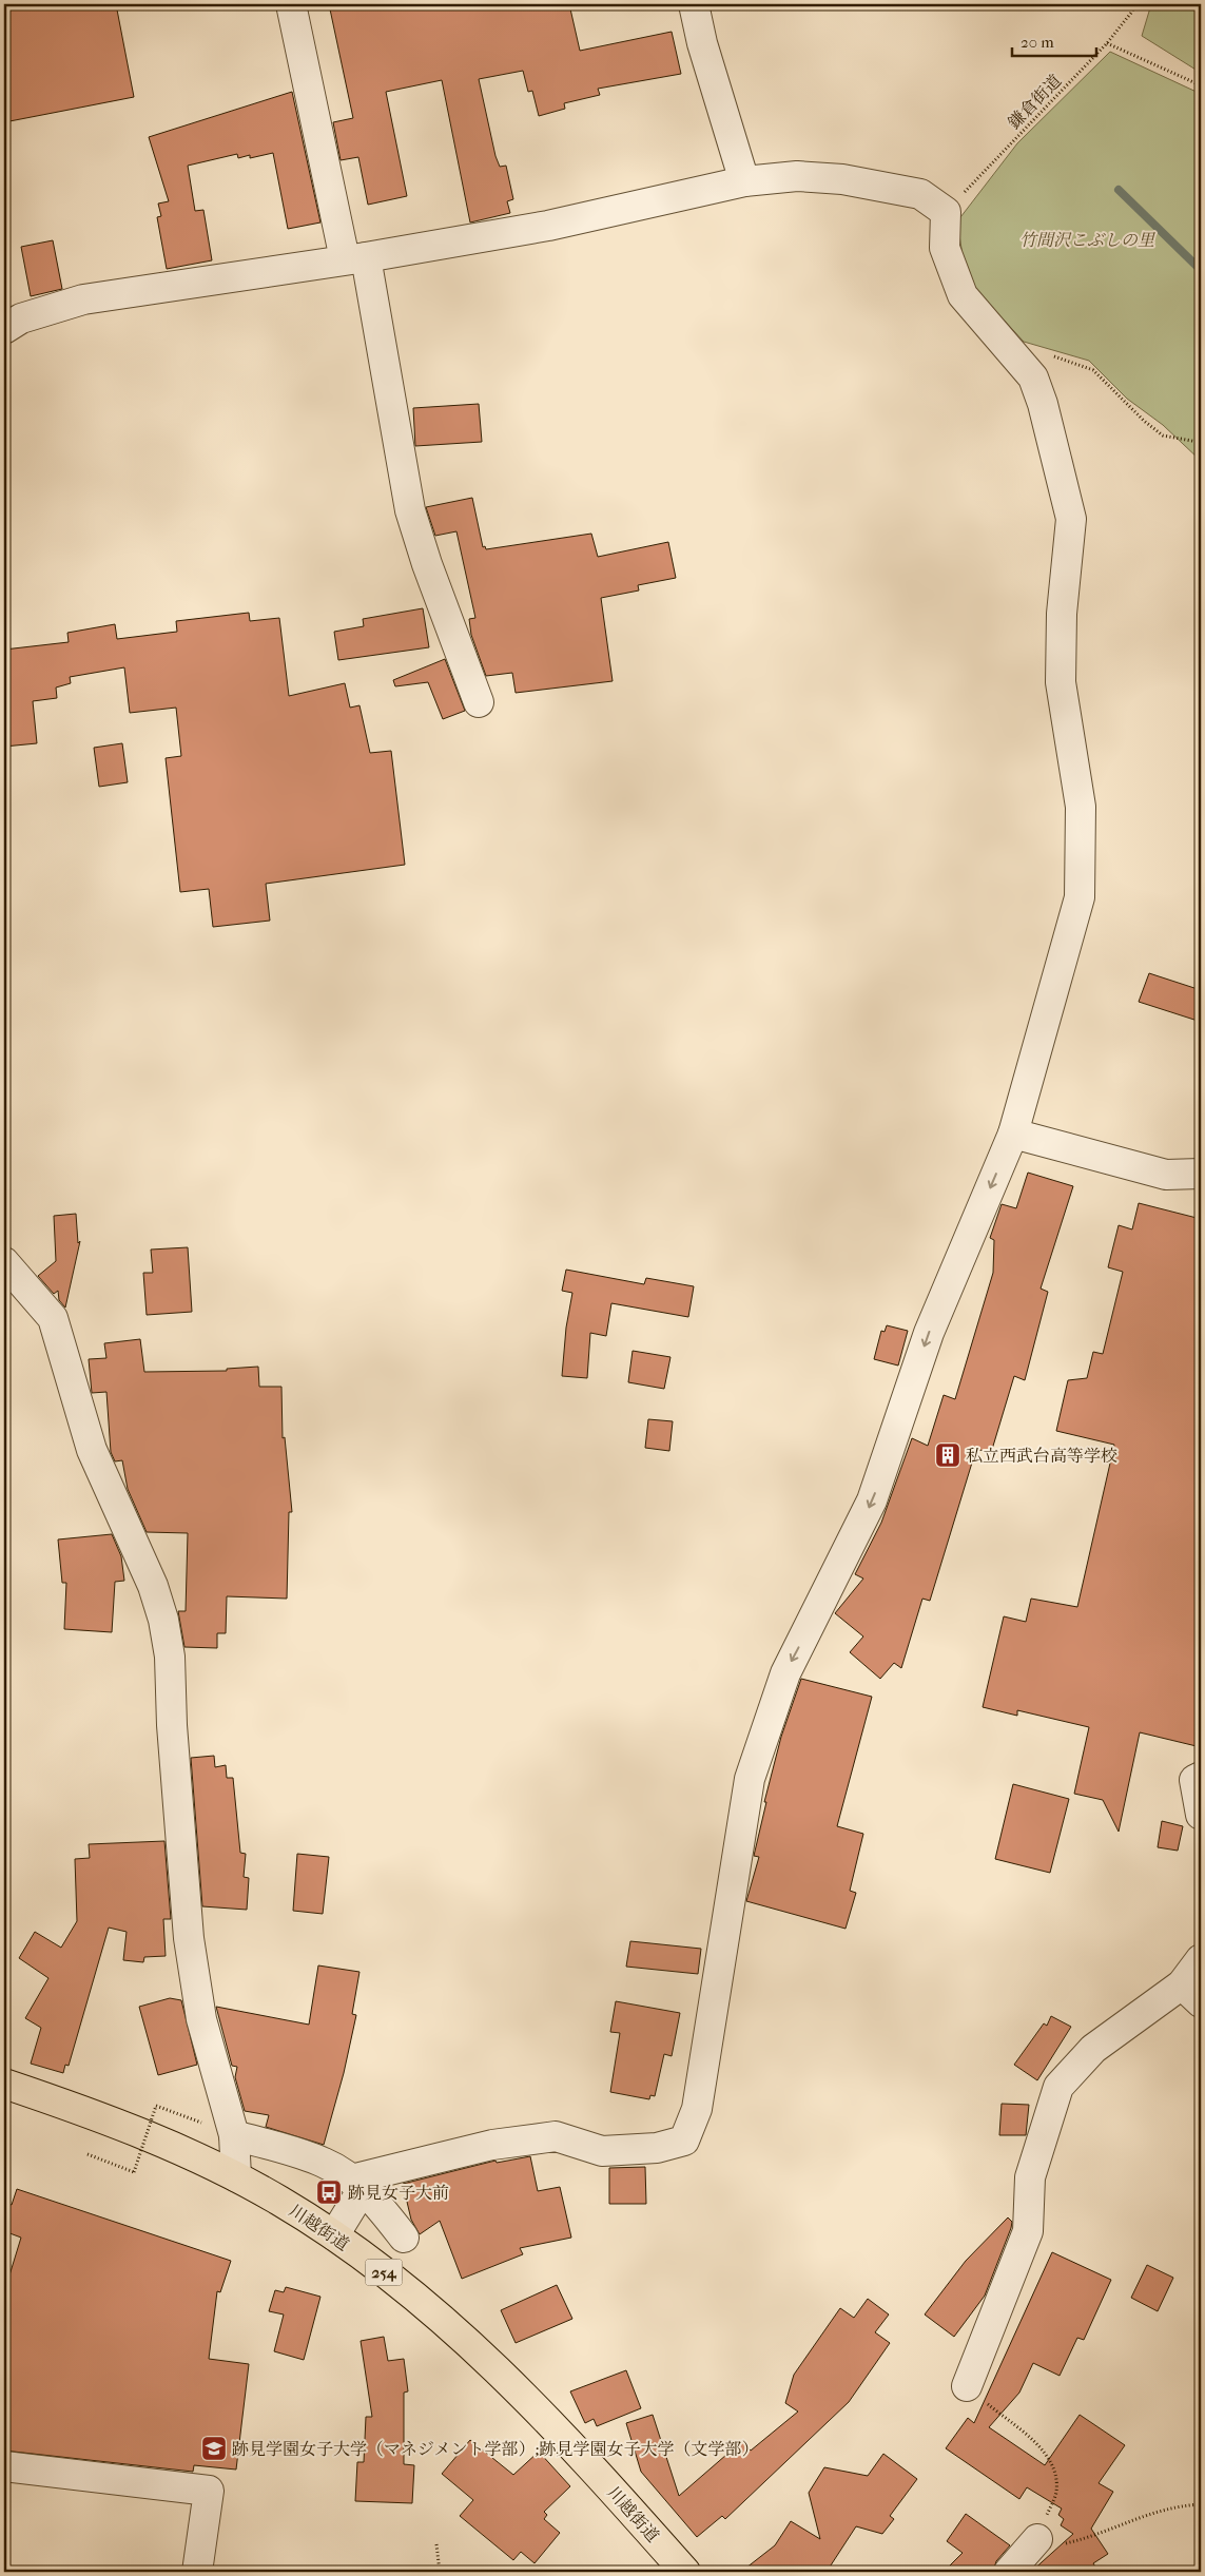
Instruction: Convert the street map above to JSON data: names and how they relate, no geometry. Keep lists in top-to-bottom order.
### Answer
{
  "streets": {
    "highway": ["川越街道", "254"],
    "path": ["鎌倉街道"]
  },
  "parks": ["竹間沢こぶしの里"],
  "places": {
    "building": ["私立西武台高等学校"],
    "bus stop": ["跡見女子大前"],
    "school or university": ["跡見学園女子大学（マネジメント学部）;跡見学園女子大学（文学部）"]
  },
  "scale_bar": "20 m"
}
